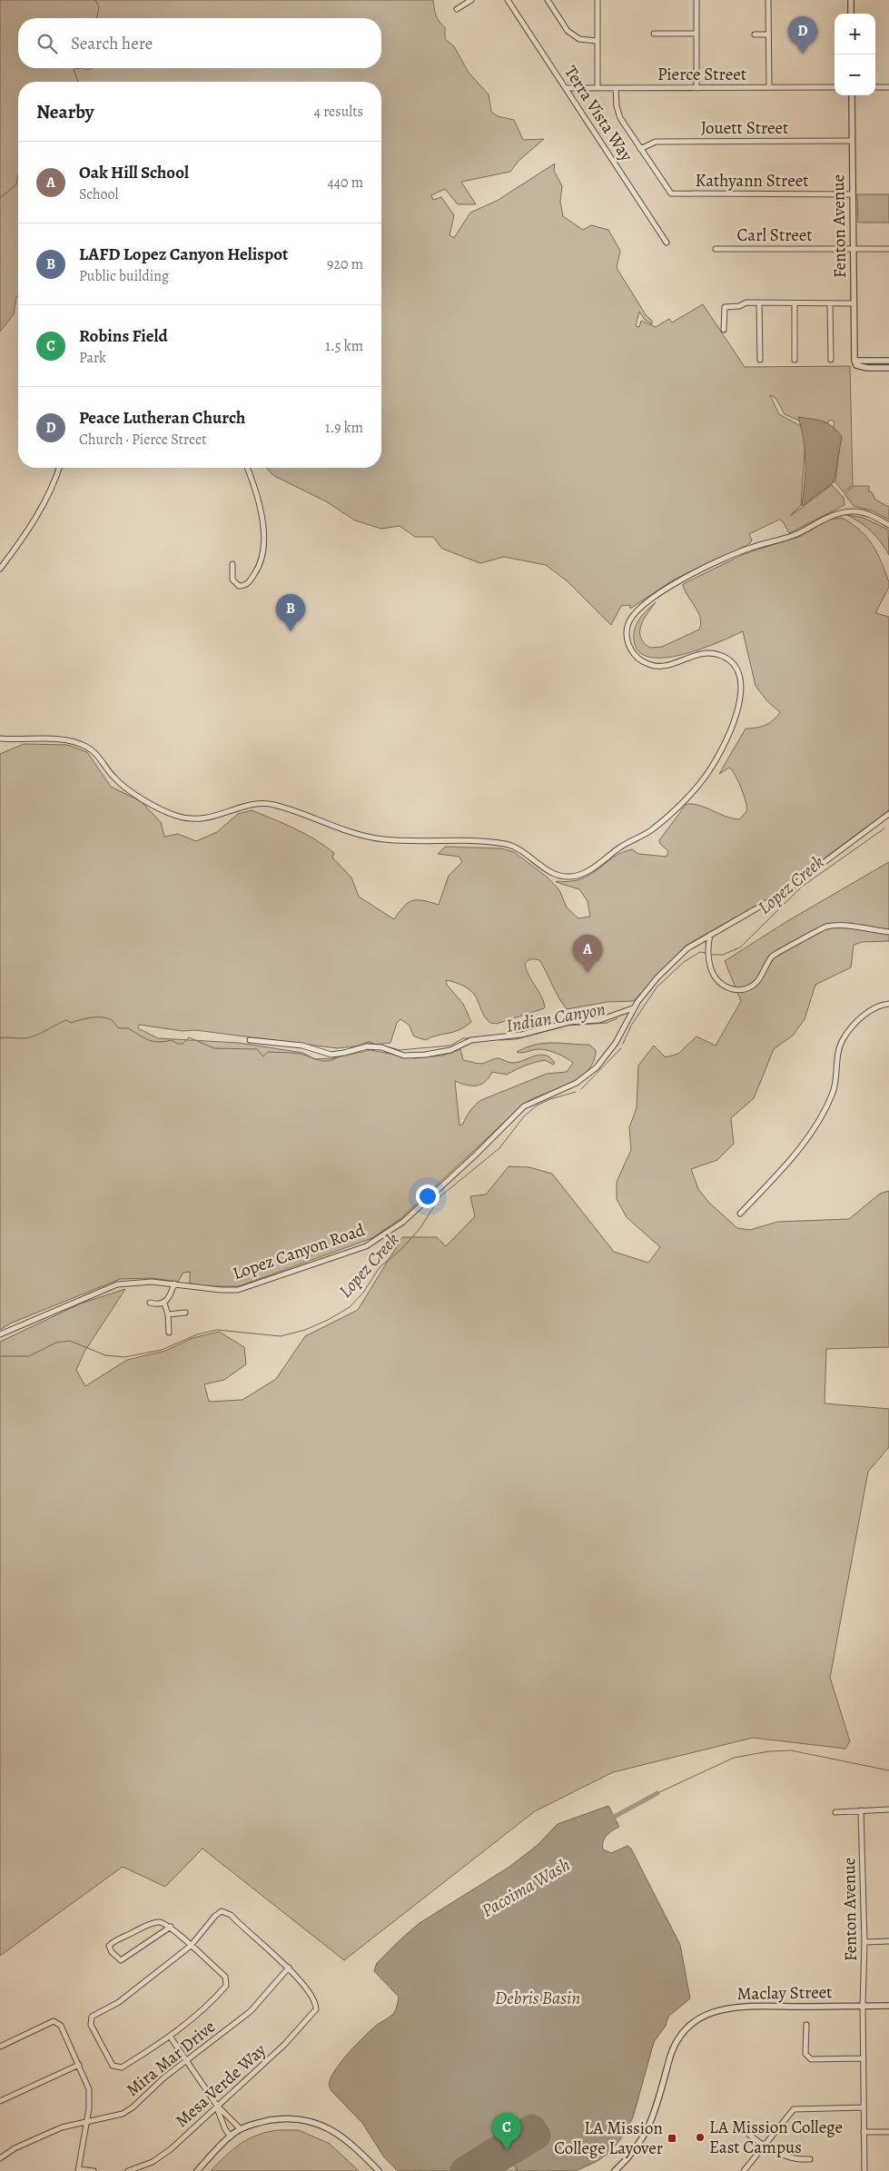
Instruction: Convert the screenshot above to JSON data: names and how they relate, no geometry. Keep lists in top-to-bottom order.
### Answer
{
  "streets": {
    "street": [
      "Pierce Street",
      "Terra Vista Way",
      "Jouett Street",
      "Kathyann Street",
      "Fenton Avenue",
      "Carl Street",
      "Lopez Canyon Road",
      "Maclay Street",
      "Mira Mar Drive",
      "Mesa Verde Way"
    ]
  },
  "crossings": [
    ["Pierce Street", "Terra Vista Way"],
    ["Jouett Street", "Kathyann Street"],
    ["Jouett Street", "Fenton Avenue"],
    ["Kathyann Street", "Fenton Avenue"],
    ["Fenton Avenue", "Carl Street"],
    ["Fenton Avenue", "Maclay Street"],
    ["Mira Mar Drive", "Mesa Verde Way"]
  ],
  "water": [
    "Lopez Creek",
    "Indian Canyon",
    "Pacoima Wash",
    "Debris Basin"
  ],
  "places": {
    "other": ["LA Mission College East Campus"],
    "transit": ["LA Mission College Layover"]
  },
  "page": {
    "map_buttons": ["+", "−"],
    "pins": [
      "D",
      "B",
      "A",
      "C"
    ],
    "search": "Search here",
    "heading": ["Nearby", "4 results"],
    "list": [
      {
        "mark": "A",
        "name": "Oak Hill School",
        "note": "School",
        "value": "440 m"
      },
      {
        "mark": "B",
        "name": "LAFD Lopez Canyon Helispot",
        "note": "Public building",
        "value": "920 m"
      },
      {
        "mark": "C",
        "name": "Robins Field",
        "note": "Park",
        "value": "1.5 km"
      },
      {
        "mark": "D",
        "name": "Peace Lutheran Church",
        "note": "Church · Pierce Street",
        "value": "1.9 km"
      }
    ]
  }
}
